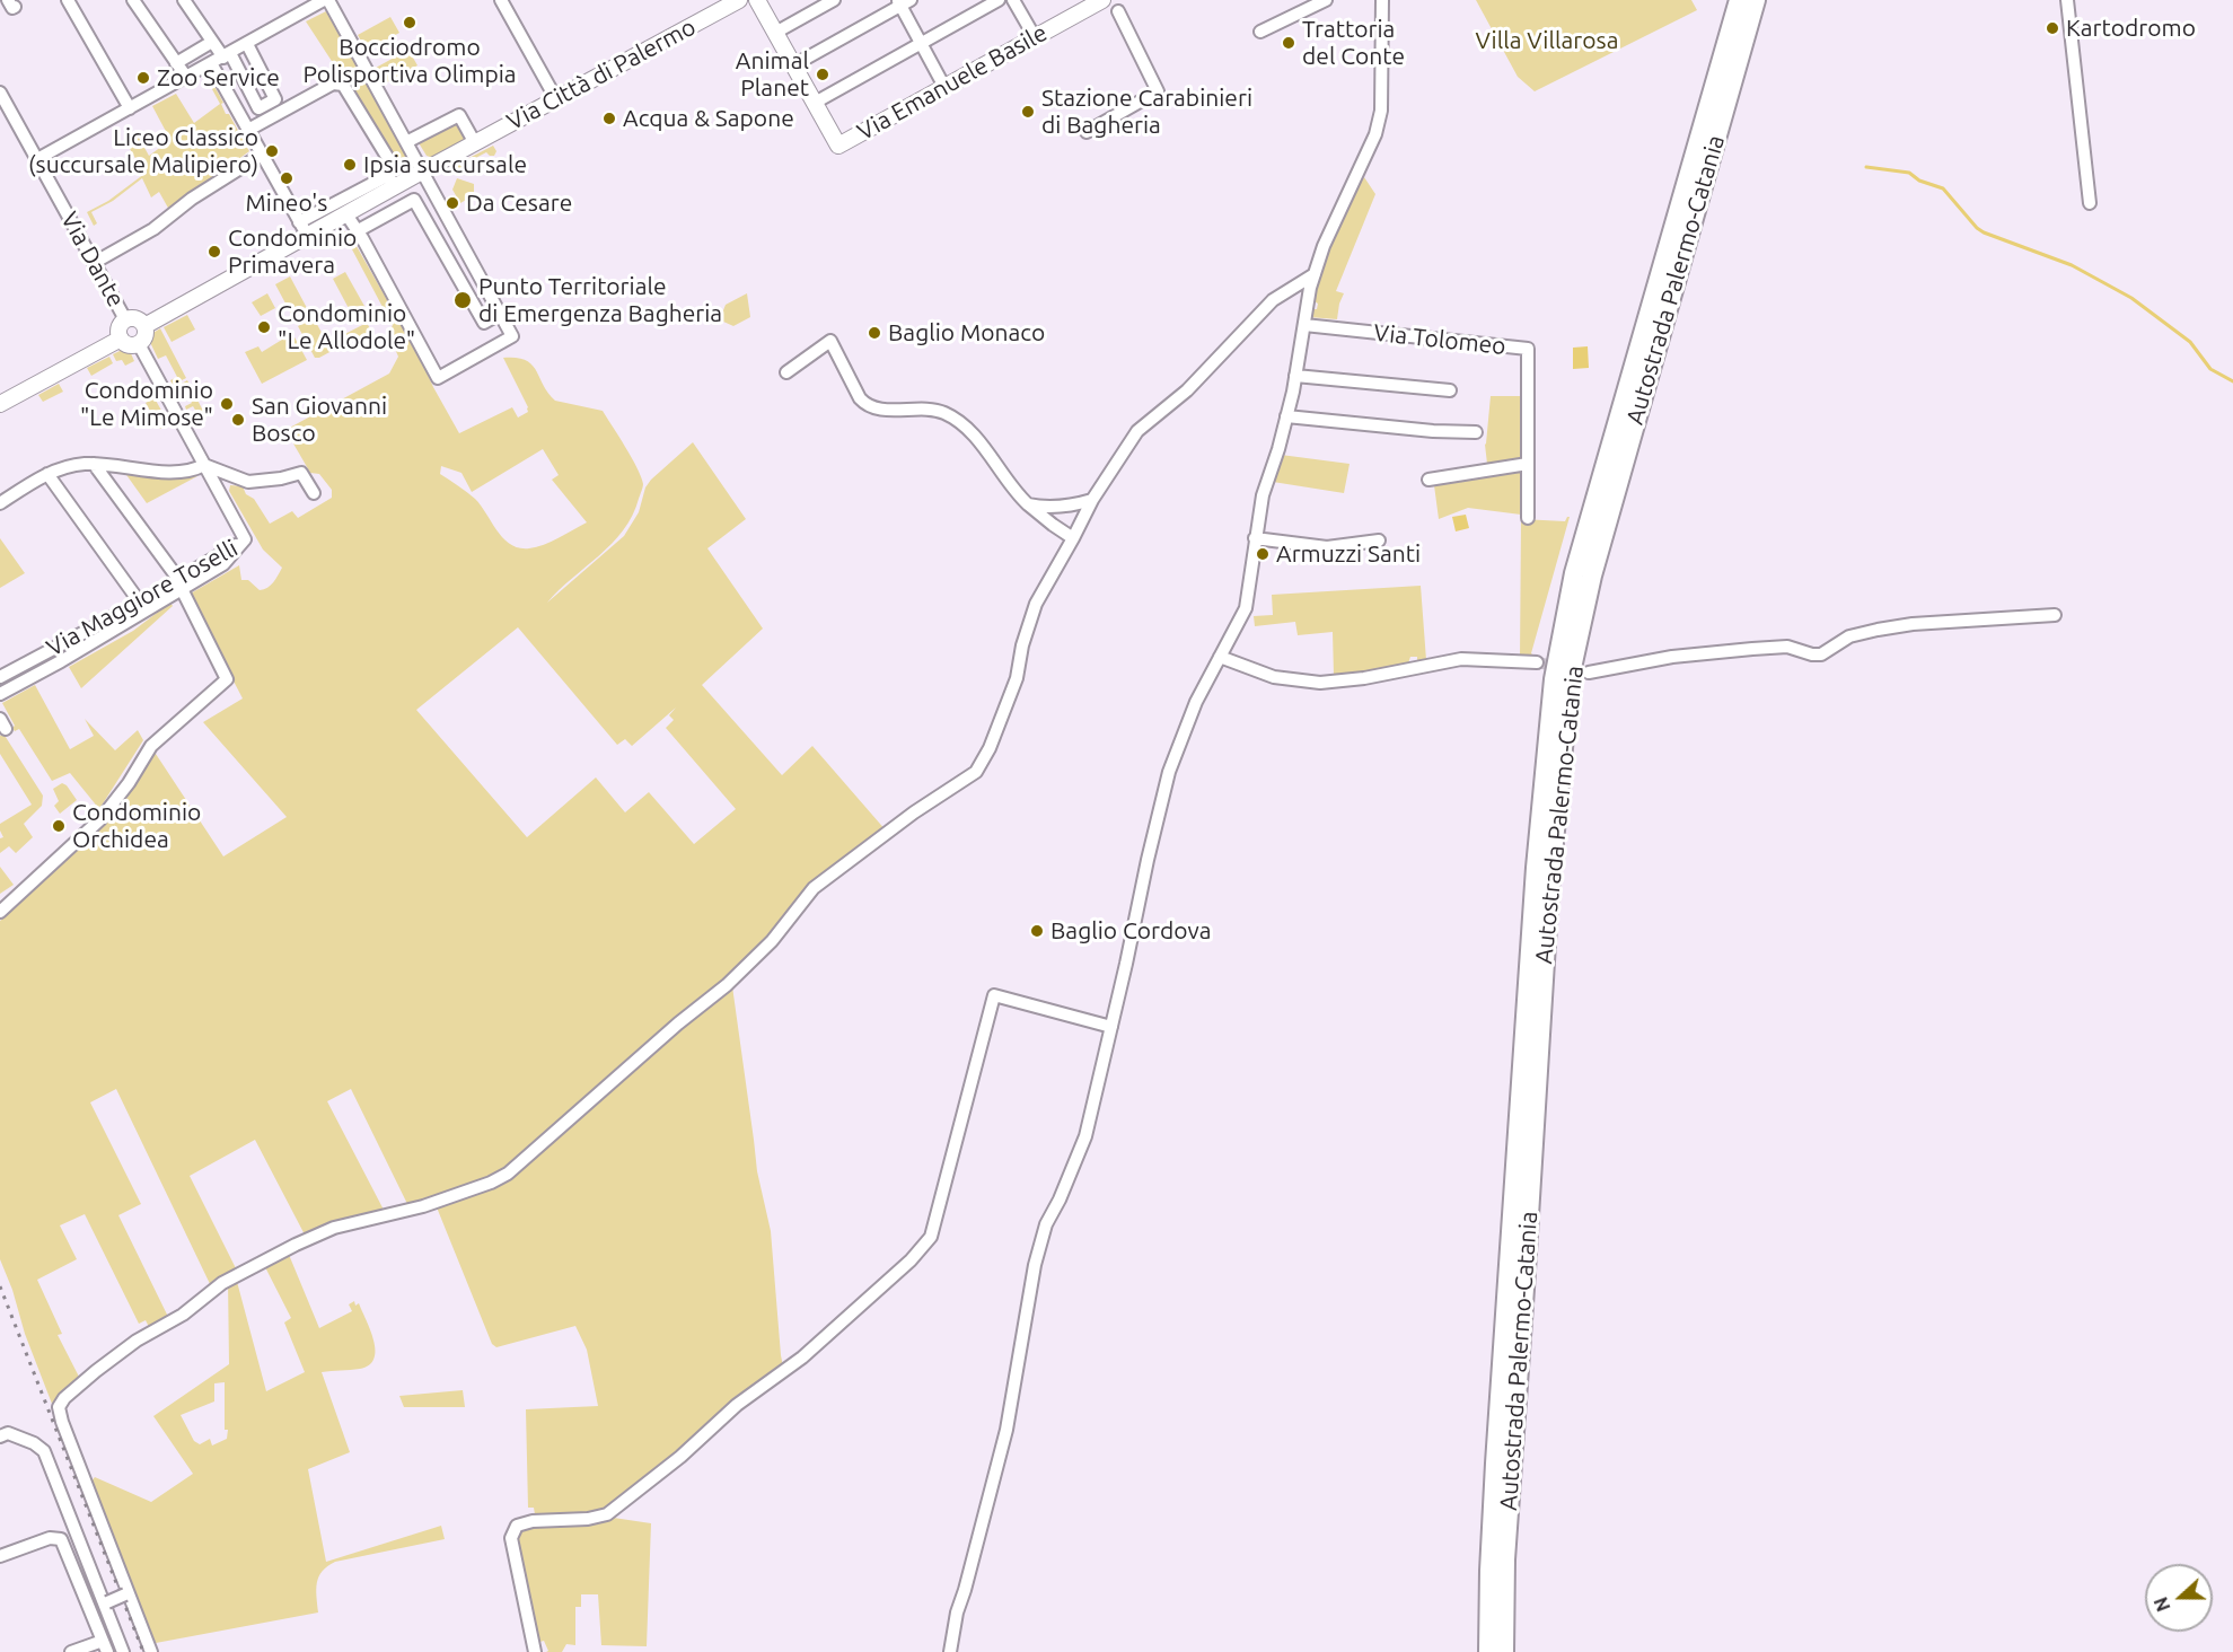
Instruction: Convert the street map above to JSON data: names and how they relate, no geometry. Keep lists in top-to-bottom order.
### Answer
{
  "streets": {
    "highway": ["Autostrada Palermo-Catania"],
    "main road": ["Via Città di Palermo", "Via Emanuele Basile"],
    "street": ["Via Dante", "Via Tolomeo", "Via Maggiore Toselli"]
  },
  "crossings": [
    ["Via Città di Palermo", "Via Dante"]
  ],
  "parks": ["Villa Villarosa"],
  "places": [
    "Bocciodromo Polisportiva Olimpia",
    "Kartodromo",
    "Trattoria del Conte",
    "Animal Planet",
    "Zoo Service",
    "Stazione Carabinieri di Bagheria",
    "Acqua & Sapone",
    "Liceo Classico (succursale Malipiero)",
    "Ipsia succursale",
    "Mineo's",
    "Da Cesare",
    "Condominio Primavera",
    "Punto Territoriale di Emergenza Bagheria",
    "Condominio \"Le Allodole\"",
    "Baglio Monaco",
    "Condominio \"Le Mimose\"",
    "San Giovanni Bosco",
    "Armuzzi Santi",
    "Condominio Orchidea",
    "Baglio Cordova"
  ],
  "north": "left"
}
